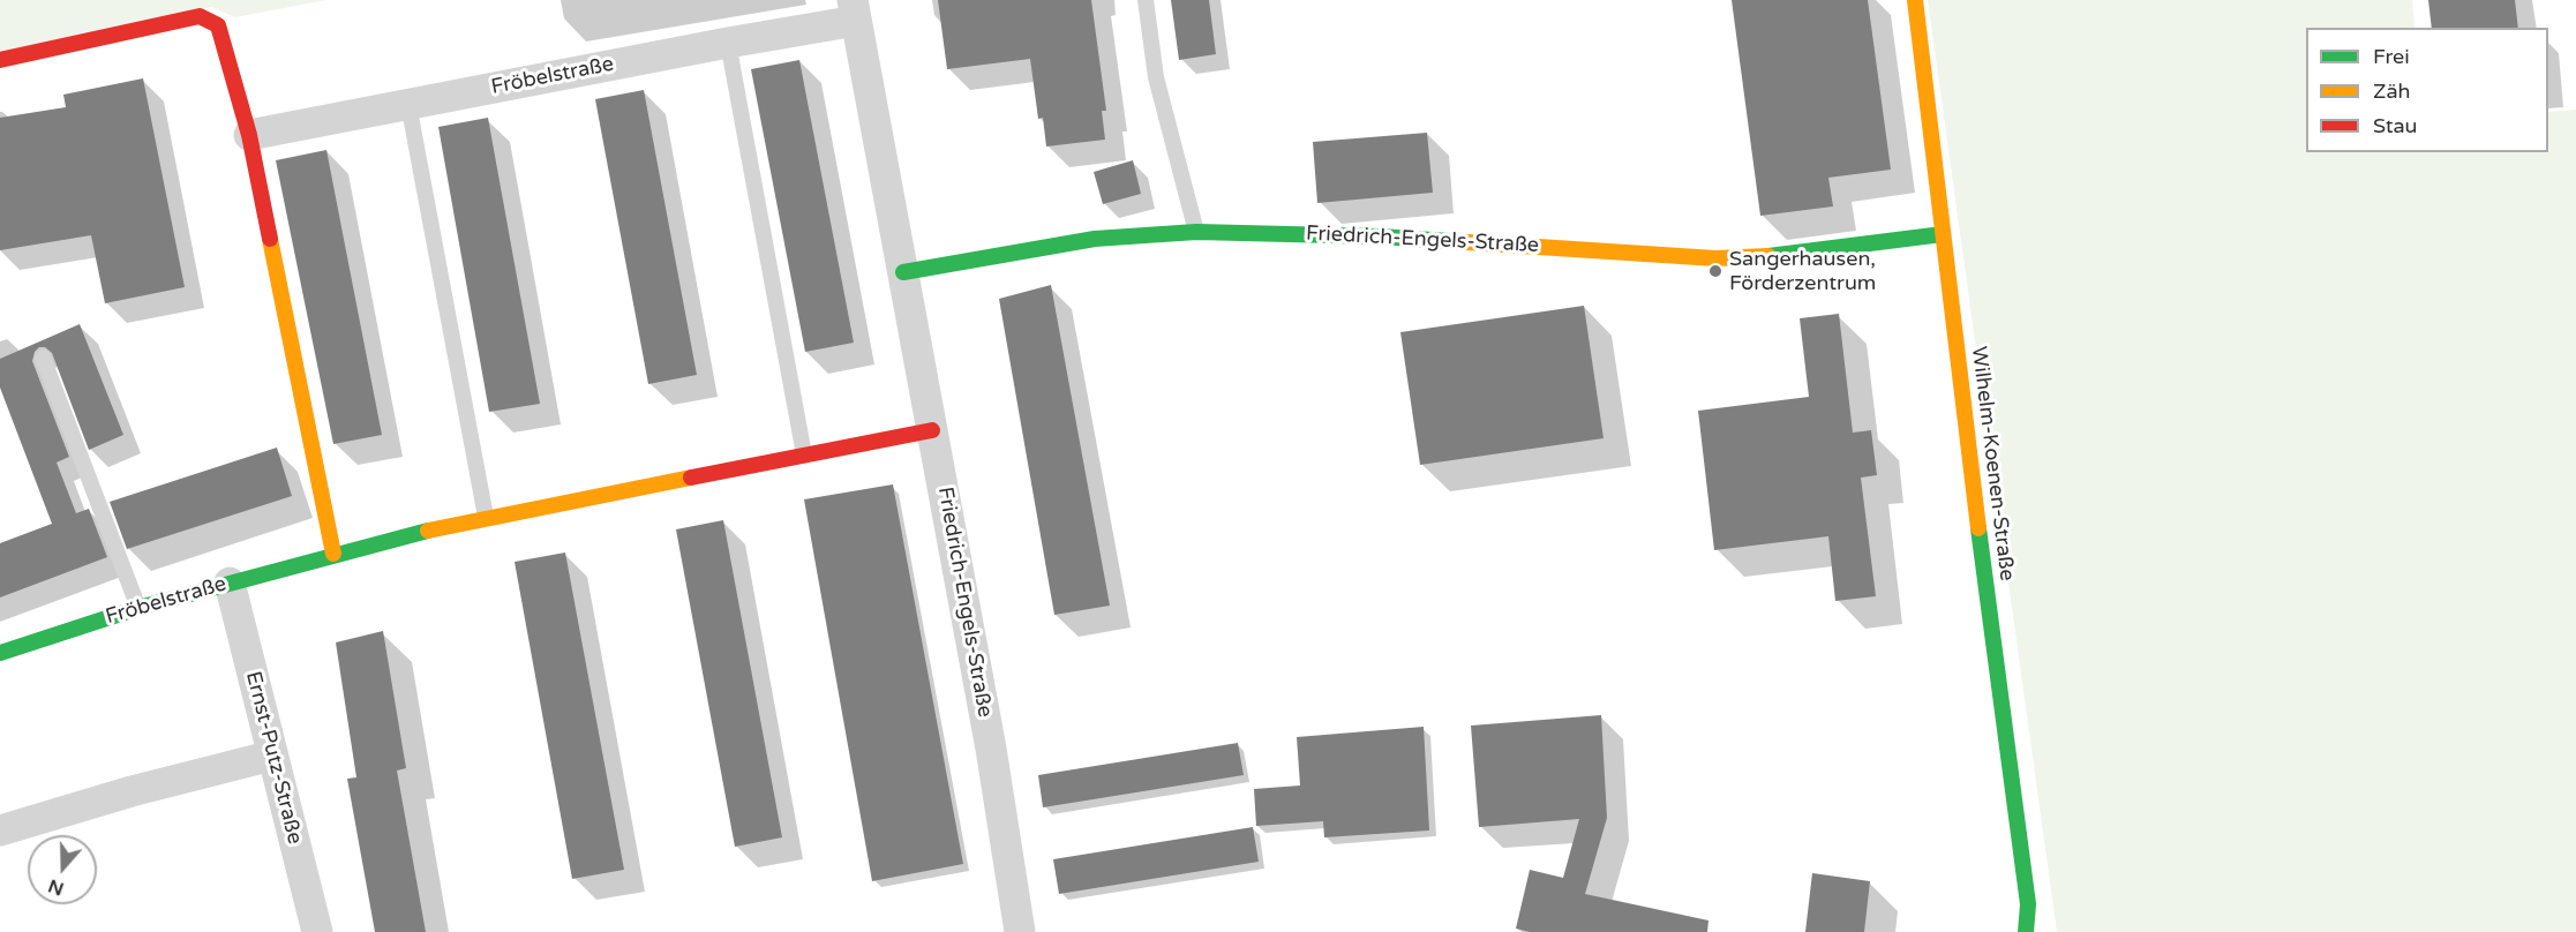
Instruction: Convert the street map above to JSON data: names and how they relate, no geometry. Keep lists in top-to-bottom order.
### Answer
{
  "streets": {
    "street": [
      "Fröbelstraße",
      "Friedrich-Engels-Straße",
      "Wilhelm-Koenen-Straße",
      "Ernst-Putz-Straße"
    ]
  },
  "crossings": [
    ["Fröbelstraße", "Friedrich-Engels-Straße"],
    ["Fröbelstraße", "Ernst-Putz-Straße"],
    ["Friedrich-Engels-Straße", "Wilhelm-Koenen-Straße"]
  ],
  "places": ["Sangerhausen, Förderzentrum"],
  "legend": ["Frei", "Zäh", "Stau"],
  "north": "bottom"
}
